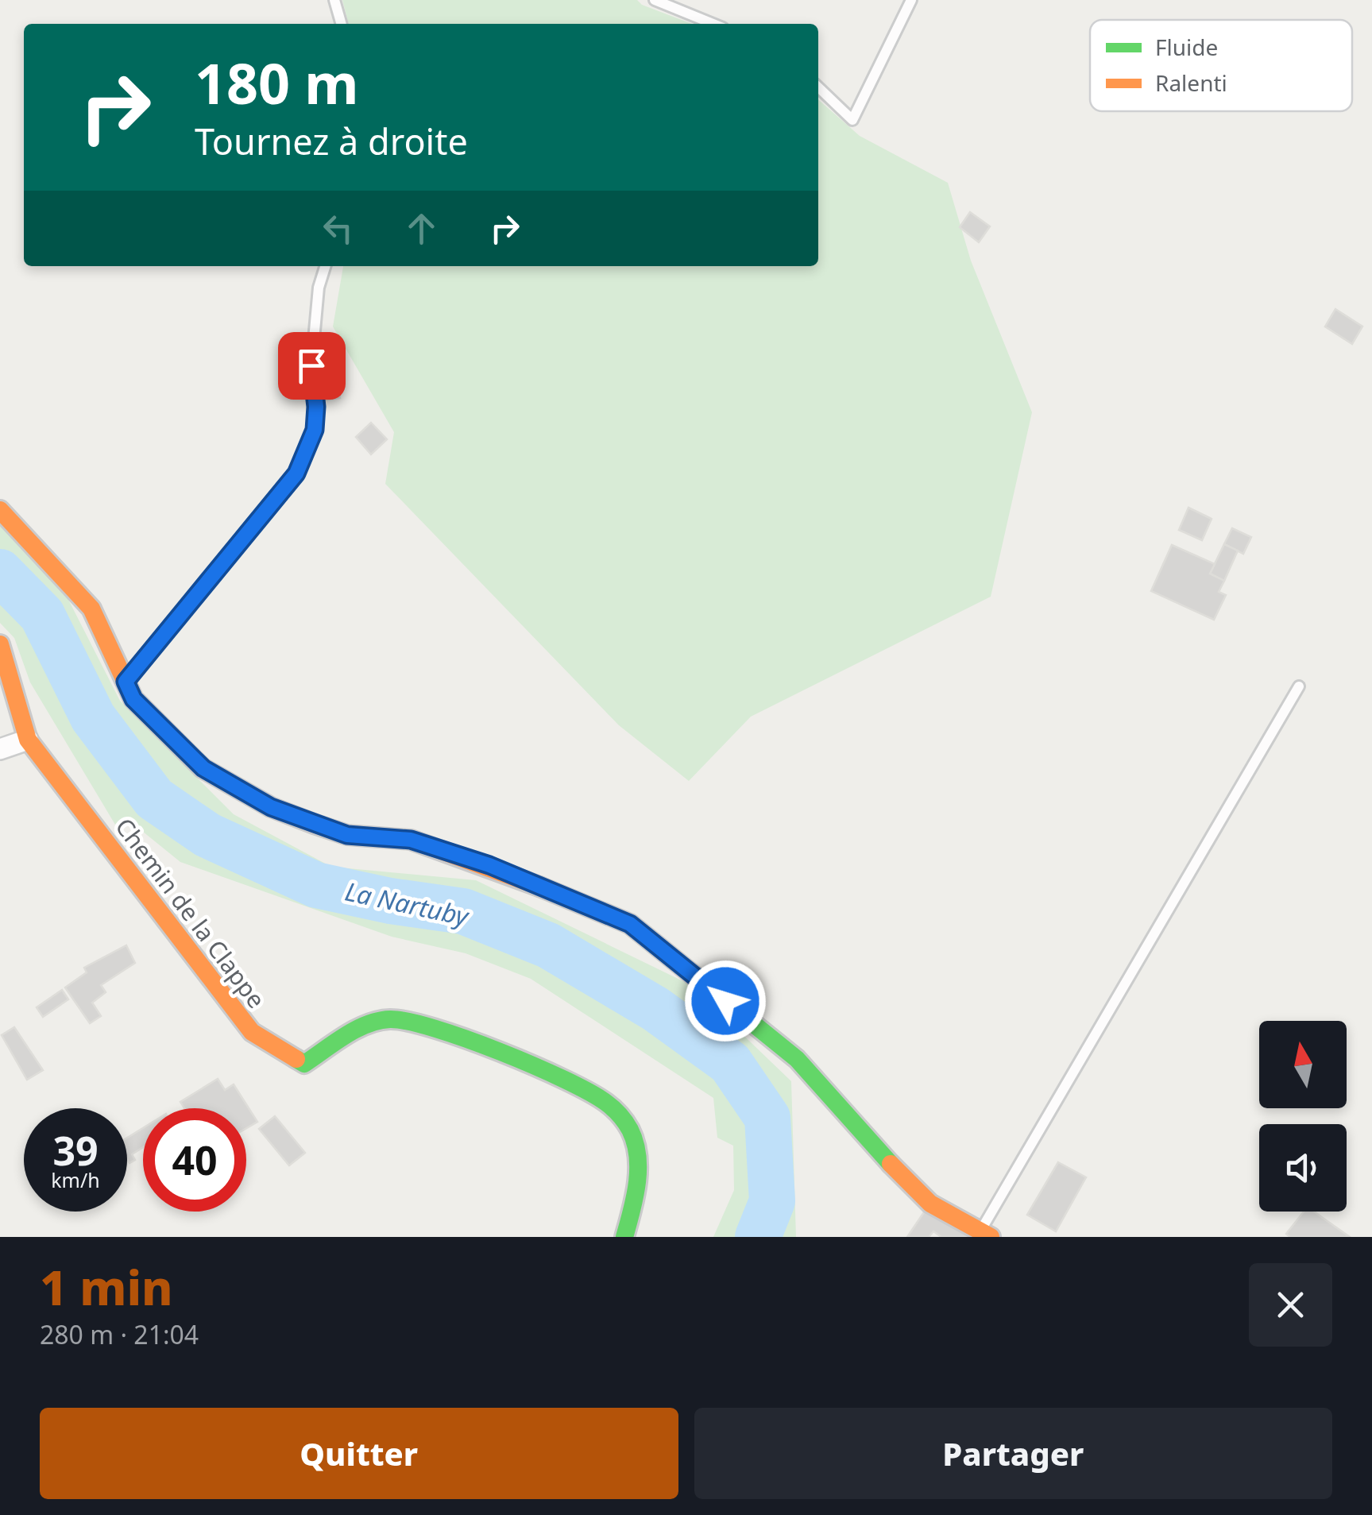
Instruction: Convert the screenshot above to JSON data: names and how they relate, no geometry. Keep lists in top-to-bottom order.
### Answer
{
  "streets": {
    "street": ["Chemin de la Clappe"]
  },
  "water": ["La Nartuby"],
  "legend": ["Fluide", "Ralenti"],
  "north": "top",
  "page": {
    "turn": ["180 m", "Tournez à droite"],
    "speed": "39 km/h",
    "limit": "40",
    "heading": ["1 min", "280 m · 21:04"],
    "buttons": ["Quitter", "Partager"]
  }
}
